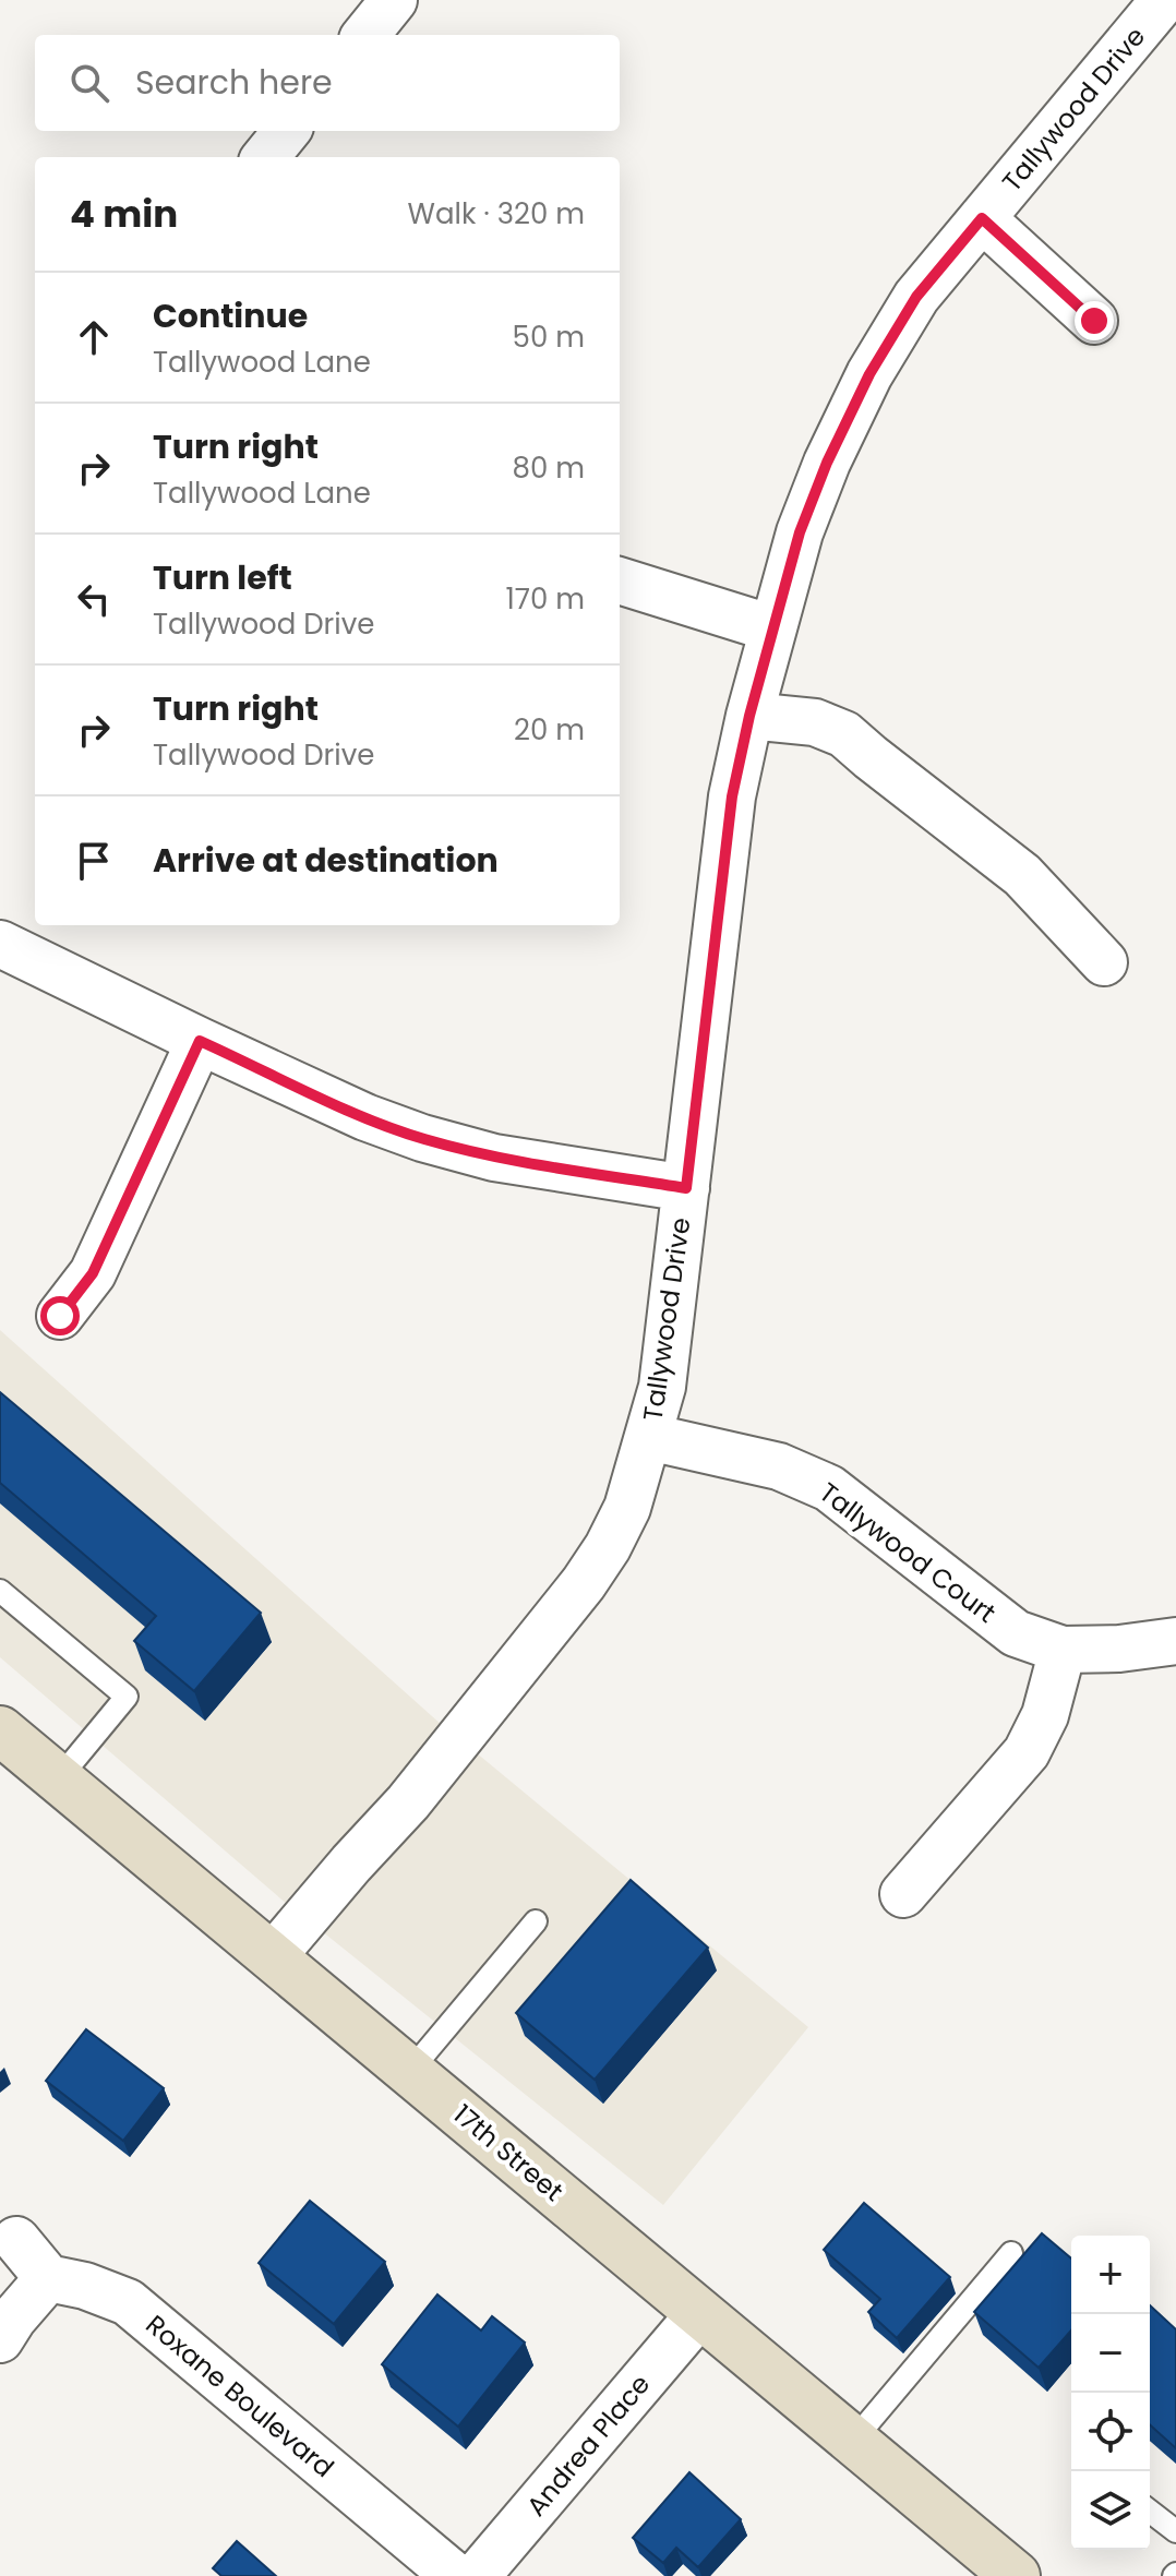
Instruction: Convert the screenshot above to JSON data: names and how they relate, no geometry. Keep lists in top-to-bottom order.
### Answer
{
  "streets": {
    "main road": ["17th Street"],
    "street": [
      "Tallywood Drive",
      "Tallywood Court",
      "Roxane Boulevard",
      "Andrea Place"
    ]
  },
  "crossings": [
    ["Tallywood Drive", "Tallywood Court"],
    ["Tallywood Drive", "17th Street"],
    ["17th Street", "Andrea Place"]
  ],
  "page": {
    "search": "Search here",
    "heading": ["4 min", "Walk · 320 m"],
    "list": [
      ["Continue", "Tallywood Lane", "50 m"],
      ["Turn right", "Tallywood Lane", "80 m"],
      ["Turn left", "Tallywood Drive", "170 m"],
      ["Turn right", "Tallywood Drive", "20 m"],
      "Arrive at destination"
    ],
    "map_buttons": ["+", "−"]
  }
}
